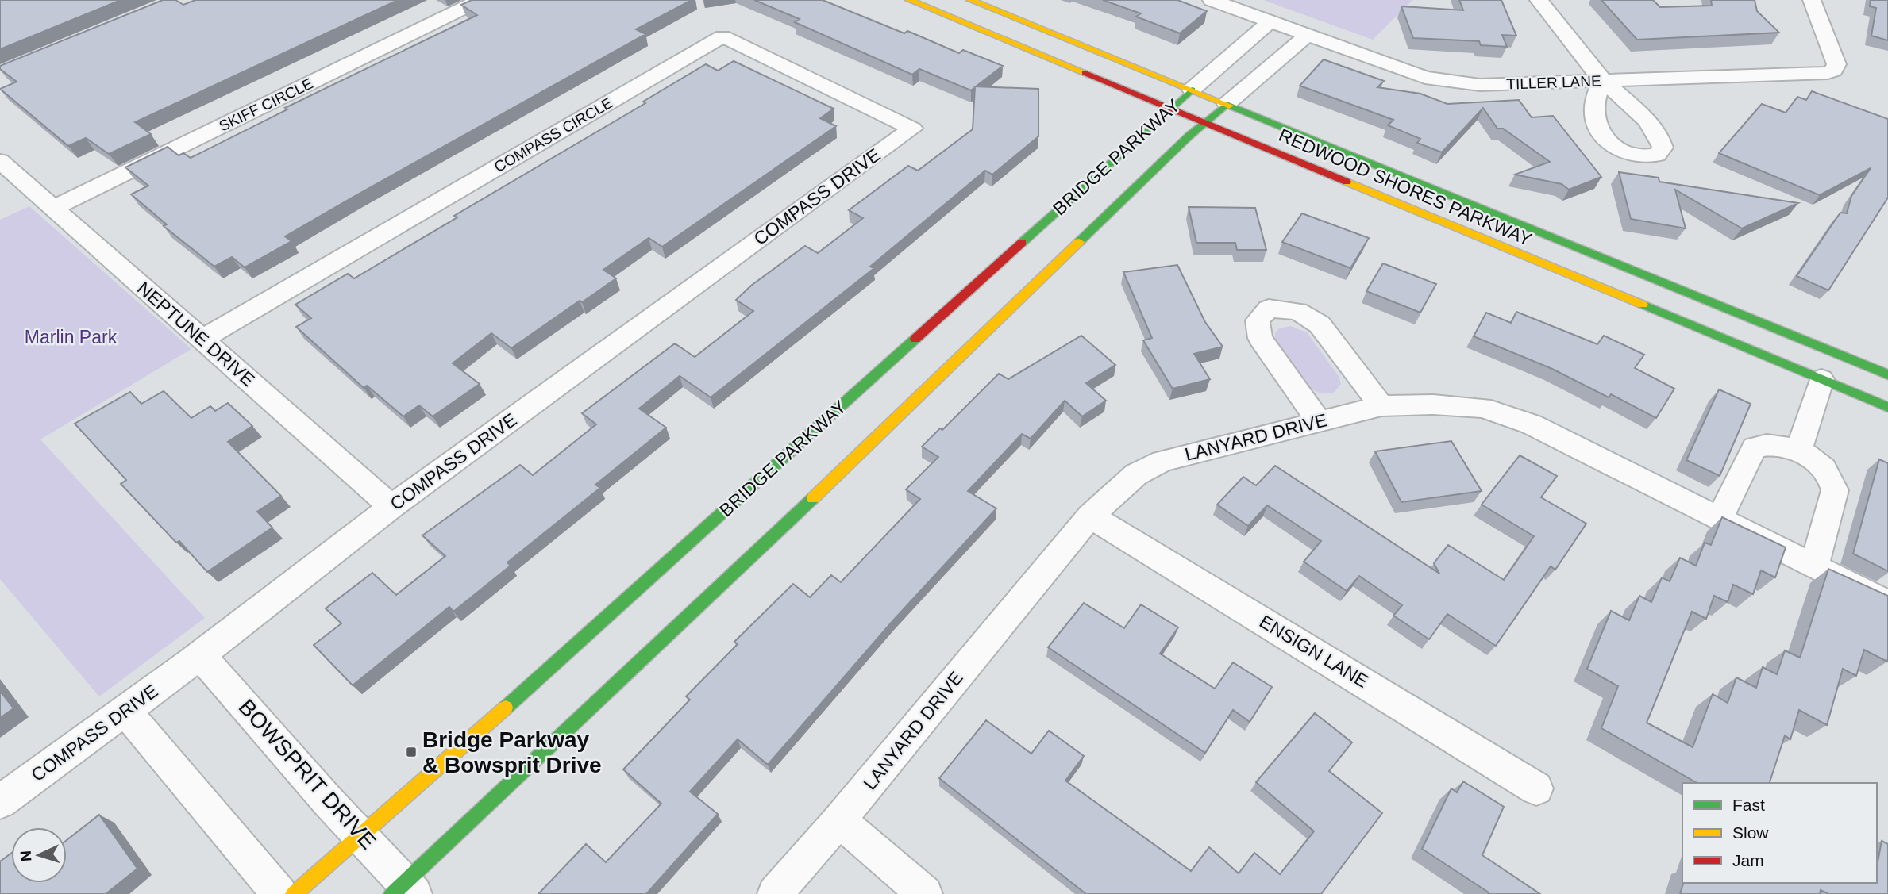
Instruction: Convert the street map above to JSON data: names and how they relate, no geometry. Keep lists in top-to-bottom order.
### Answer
{
  "streets": {
    "street": [
      "TILLER LANE",
      "SKIFF CIRCLE",
      "COMPASS CIRCLE",
      "BRIDGE PARKWAY",
      "REDWOOD SHORES PARKWAY",
      "COMPASS DRIVE",
      "NEPTUNE DRIVE",
      "LANYARD DRIVE",
      "ENSIGN LANE",
      "BOWSPRIT DRIVE"
    ]
  },
  "crossings": [
    ["TILLER LANE", "BRIDGE PARKWAY"],
    ["SKIFF CIRCLE", "NEPTUNE DRIVE"],
    ["COMPASS CIRCLE", "COMPASS DRIVE"],
    ["COMPASS CIRCLE", "NEPTUNE DRIVE"],
    ["BRIDGE PARKWAY", "REDWOOD SHORES PARKWAY"],
    ["BRIDGE PARKWAY", "BOWSPRIT DRIVE"],
    ["COMPASS DRIVE", "NEPTUNE DRIVE"],
    ["COMPASS DRIVE", "BOWSPRIT DRIVE"],
    ["LANYARD DRIVE", "ENSIGN LANE"]
  ],
  "parks": ["Marlin Park"],
  "places": {
    "transit": ["Bridge Parkway & Bowsprit Drive"]
  },
  "legend": ["Fast", "Slow", "Jam"],
  "north": "left"
}
